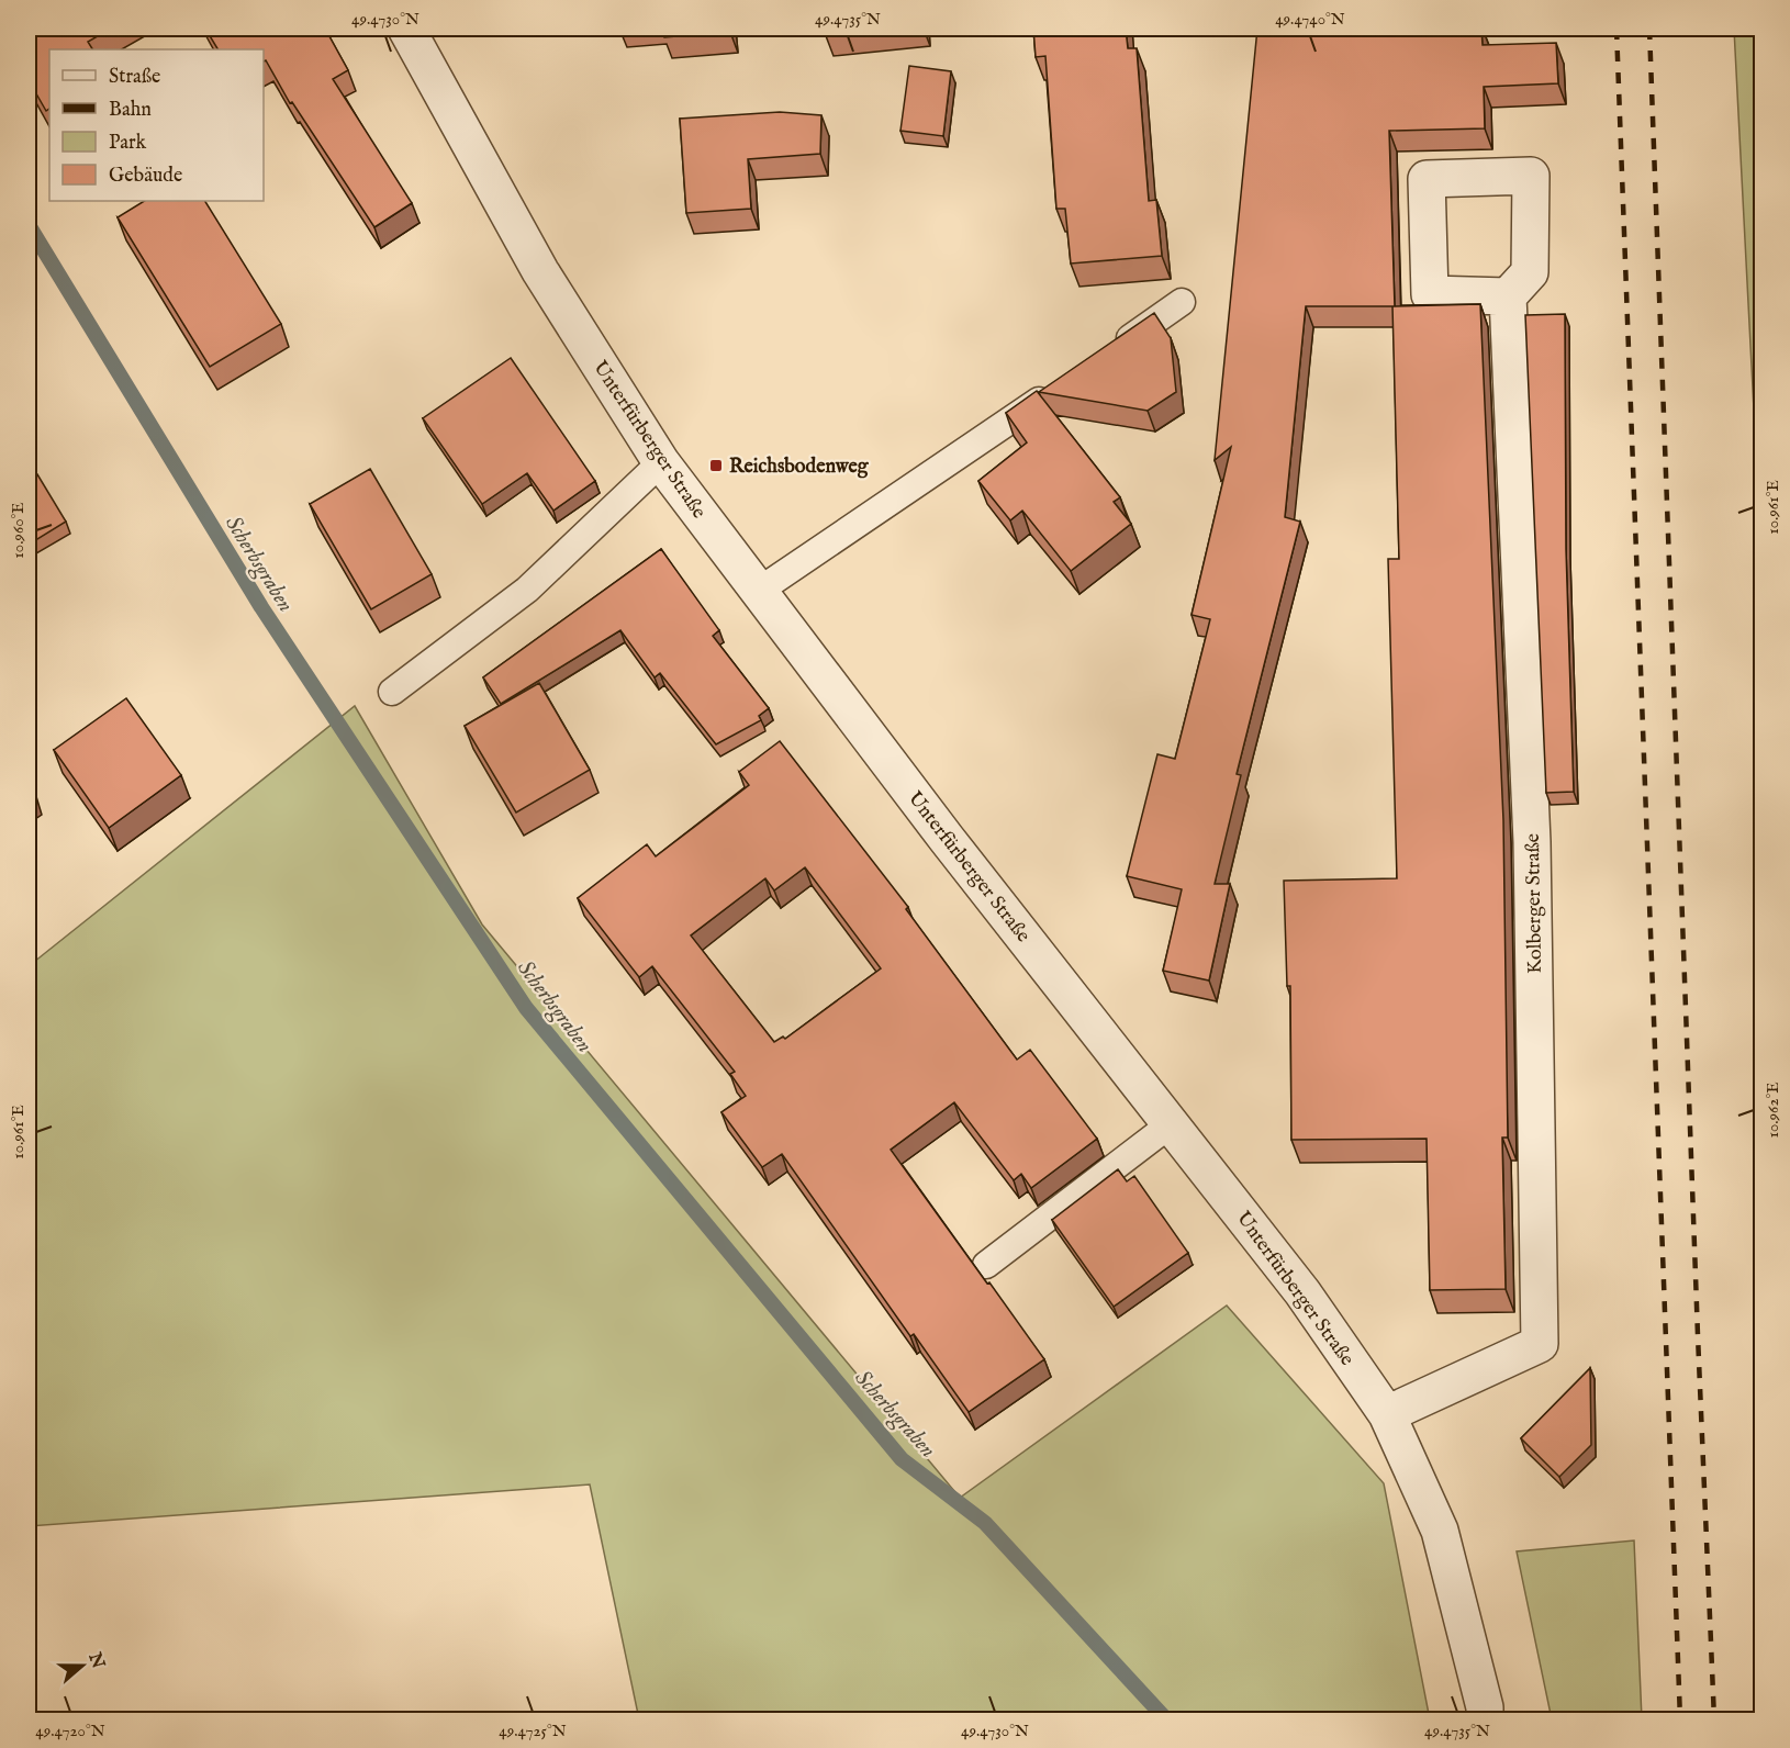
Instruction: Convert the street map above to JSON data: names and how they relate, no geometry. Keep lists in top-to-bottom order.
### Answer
{
  "streets": {
    "street": ["Unterfürberger Straße", "Kolberger Straße"]
  },
  "crossings": [
    ["Unterfürberger Straße", "Kolberger Straße"]
  ],
  "water": ["Scherbsgraben"],
  "places": {
    "transit": ["Reichsbodenweg"]
  },
  "legend": [
    "Straße",
    "Bahn",
    "Park",
    "Gebäude"
  ],
  "north": "right",
  "coordinates": [
    "49.4730°N",
    "49.4735°N",
    "49.4740°N",
    "10.961°E",
    "10.960°E",
    "10.962°E",
    "49.4720°N",
    "49.4725°N"
  ]
}
